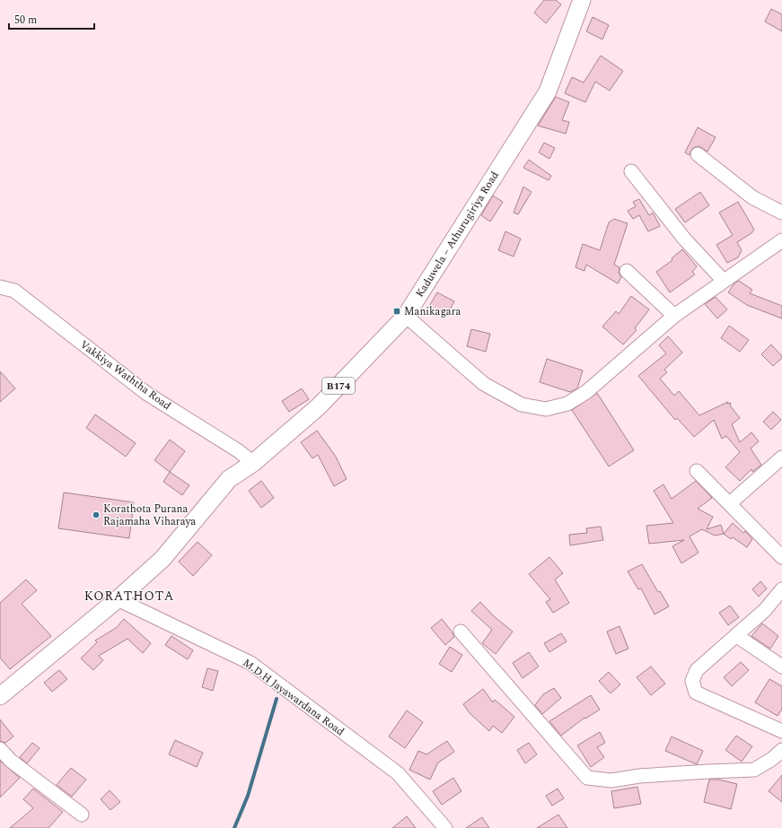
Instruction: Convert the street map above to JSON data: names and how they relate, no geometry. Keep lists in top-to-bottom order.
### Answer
{
  "streets": {
    "main road": ["Kaduwela – Athurugiriya Road", "B174"],
    "street": ["Vakkiya Waththa Road", "M.D.H Jayawardana Road"]
  },
  "crossings": [
    ["Kaduwela – Athurugiriya Road", "Vakkiya Waththa Road"],
    ["Kaduwela – Athurugiriya Road", "M.D.H Jayawardana Road"]
  ],
  "districts": ["KORATHOTA"],
  "places": {
    "transit": ["Manikagara"],
    "other": ["Korathota Purana Rajamaha Viharaya"]
  },
  "scale_bar": "50 m"
}
